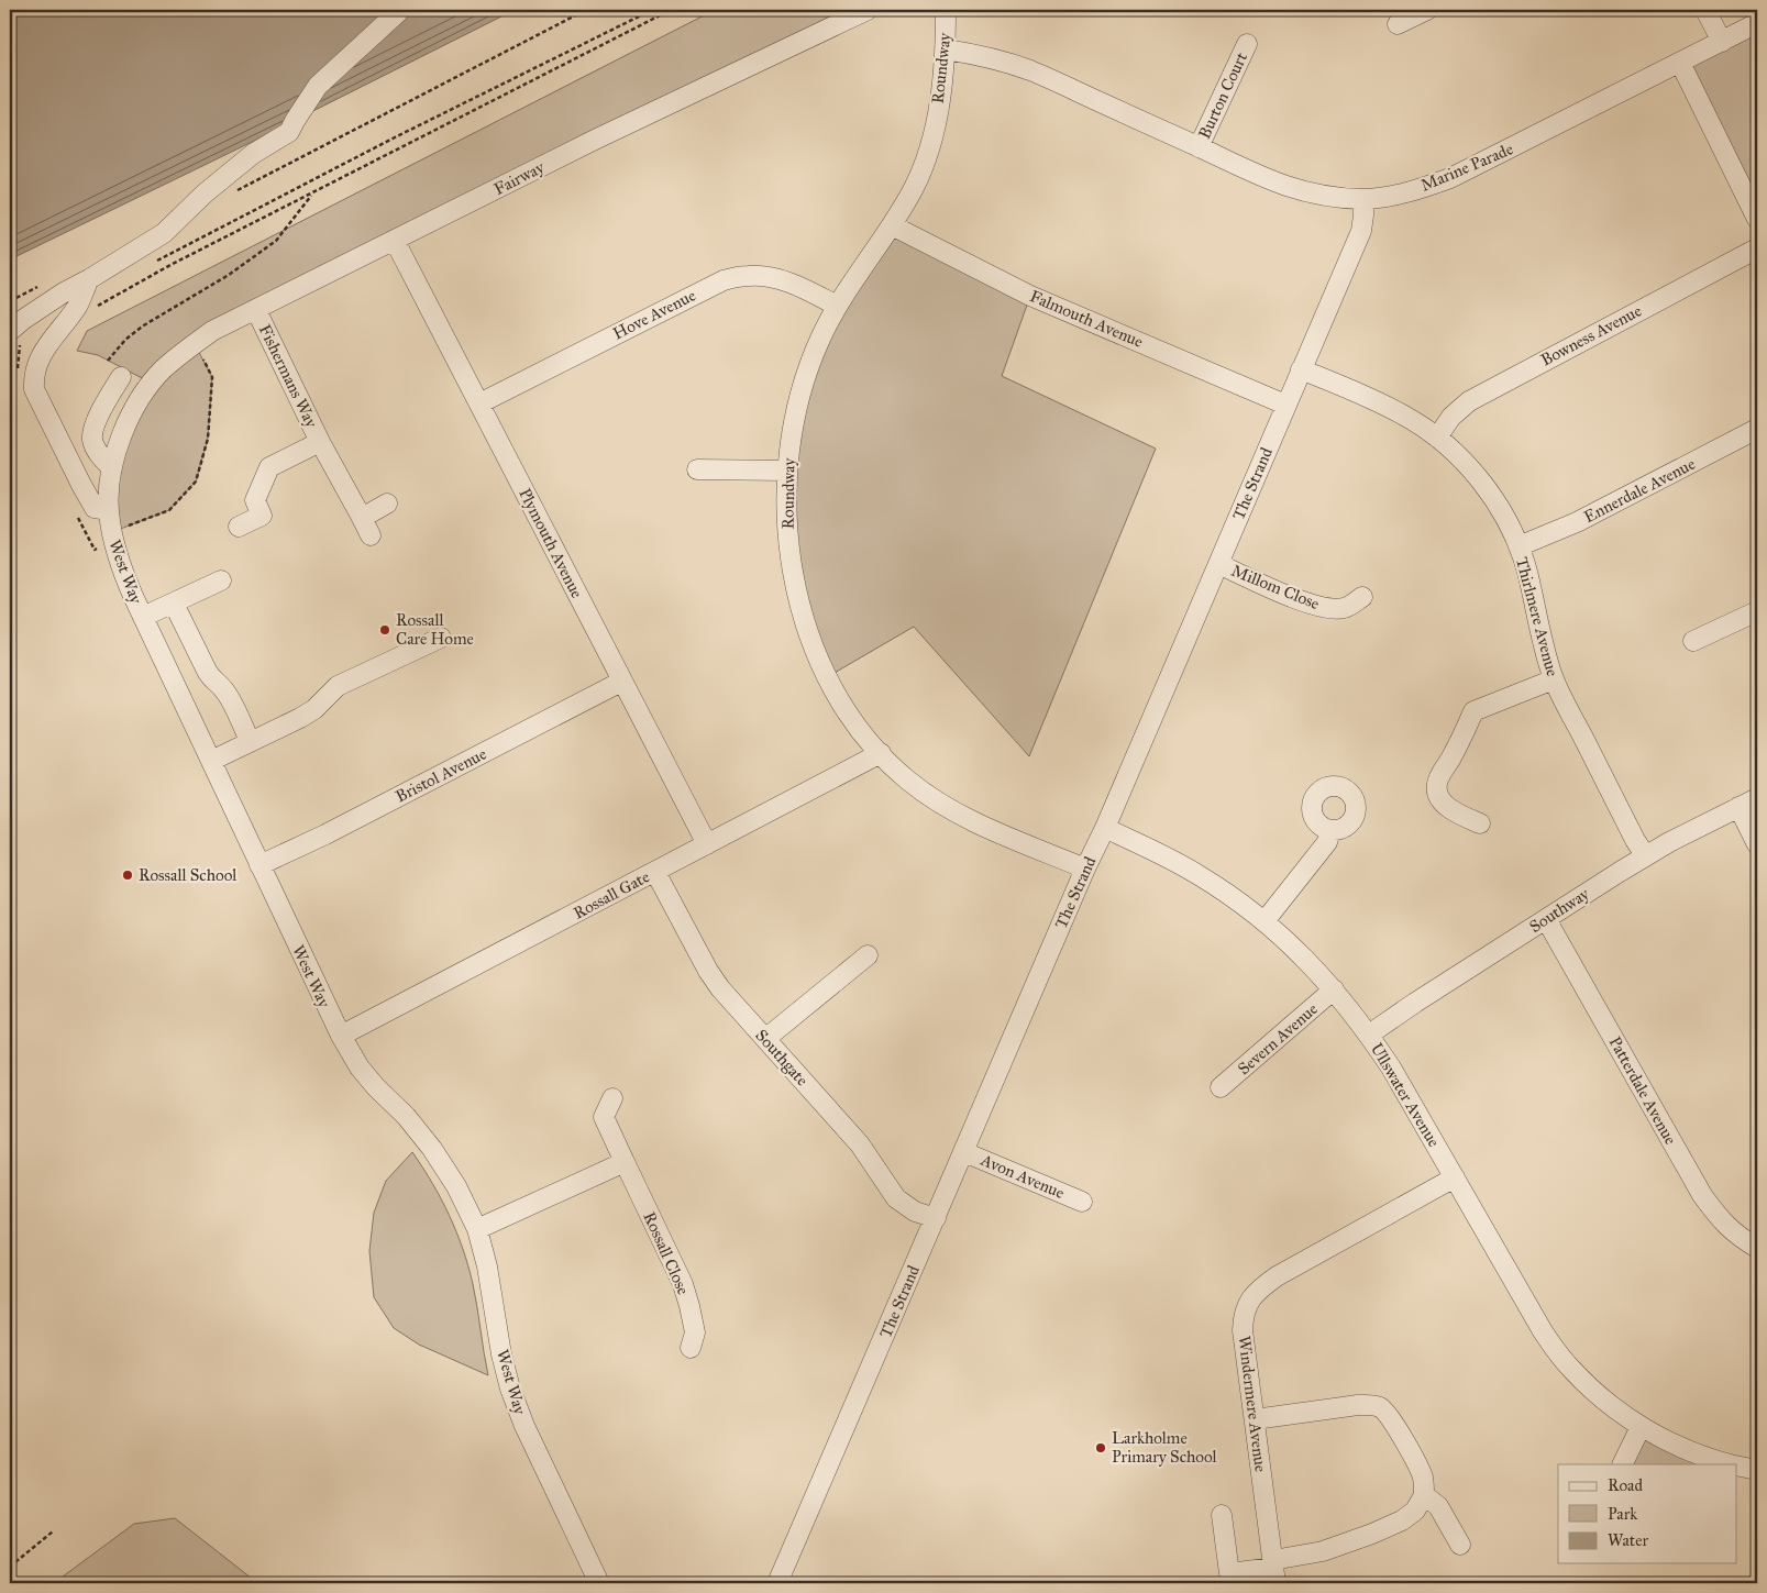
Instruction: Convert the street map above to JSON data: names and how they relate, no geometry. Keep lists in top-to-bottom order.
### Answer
{
  "streets": {
    "street": [
      "Roundway",
      "Burton Court",
      "Marine Parade",
      "Fairway",
      "Hove Avenue",
      "Falmouth Avenue",
      "Bowness Avenue",
      "Fishermans Way",
      "The Strand",
      "Ennerdale Avenue",
      "Plymouth Avenue",
      "West Way",
      "Millom Close",
      "Thirlmere Avenue",
      "Bristol Avenue",
      "Rossall Gate",
      "Southway",
      "Severn Avenue",
      "Southgate",
      "Patterdale Avenue",
      "Ullswater Avenue",
      "Avon Avenue",
      "Rossall Close",
      "Windermere Avenue"
    ]
  },
  "crossings": [
    ["Roundway", "Marine Parade"],
    ["Roundway", "Hove Avenue"],
    ["Roundway", "Falmouth Avenue"],
    ["Roundway", "The Strand"],
    ["Roundway", "Rossall Gate"],
    ["Burton Court", "Marine Parade"],
    ["Marine Parade", "The Strand"],
    ["Fairway", "Fishermans Way"],
    ["Fairway", "Plymouth Avenue"],
    ["Fairway", "West Way"],
    ["Hove Avenue", "Plymouth Avenue"],
    ["Falmouth Avenue", "The Strand"],
    ["Bowness Avenue", "Thirlmere Avenue"],
    ["The Strand", "Millom Close"],
    ["The Strand", "Thirlmere Avenue"],
    ["The Strand", "Southgate"],
    ["The Strand", "Ullswater Avenue"],
    ["The Strand", "Avon Avenue"],
    ["Ennerdale Avenue", "Thirlmere Avenue"],
    ["Plymouth Avenue", "Bristol Avenue"],
    ["Plymouth Avenue", "Rossall Gate"],
    ["West Way", "Bristol Avenue"],
    ["West Way", "Rossall Gate"],
    ["Thirlmere Avenue", "Southway"],
    ["Rossall Gate", "Southgate"],
    ["Southway", "Patterdale Avenue"],
    ["Southway", "Ullswater Avenue"],
    ["Severn Avenue", "Ullswater Avenue"],
    ["Ullswater Avenue", "Windermere Avenue"]
  ],
  "places": ["Rossall Care Home", "Rossall School", "Larkholme Primary School"],
  "legend": ["Road", "Park", "Water"]
}
